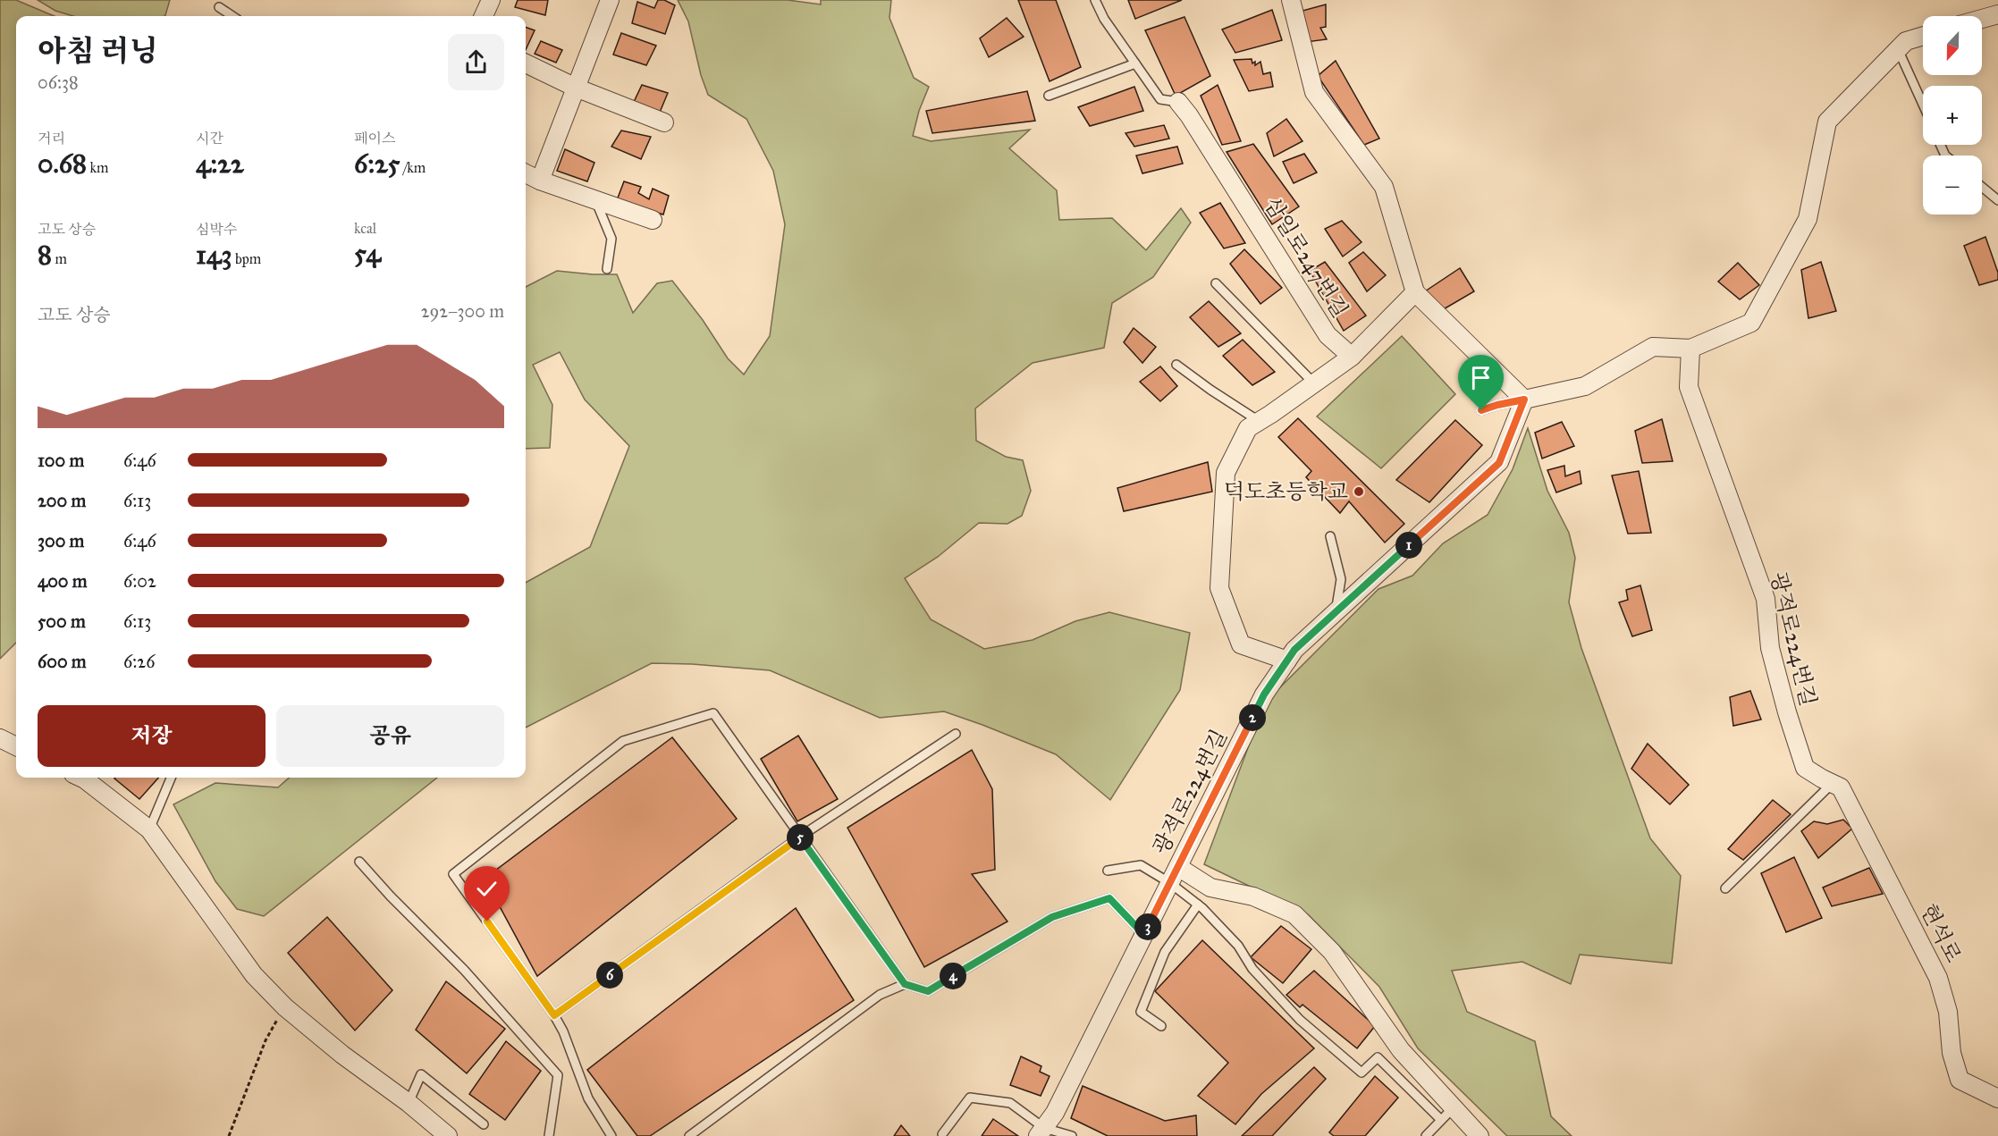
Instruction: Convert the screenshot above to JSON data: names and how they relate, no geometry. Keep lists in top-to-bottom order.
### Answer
{
  "streets": {
    "street": ["삼일로247번길", "광적로224번길", "현석로"]
  },
  "crossings": [
    ["광적로224번길", "현석로"]
  ],
  "places": ["덕도초등학교"],
  "north": "bottom",
  "page": {
    "map_buttons": ["+", "−"],
    "heading": ["아침 러닝", "06:38"],
    "stats": [
      ["거리", "0.68 km"],
      ["시간", "4:22"],
      ["페이스", "6:25 /km"],
      ["고도 상승", "8 m"],
      ["심박수", "143 bpm"],
      ["kcal", "54"]
    ],
    "chart": ["고도 상승", "292–300 m"],
    "list": [
      {
        "name": "100 m",
        "note": "6:46"
      },
      {
        "name": "200 m",
        "note": "6:13"
      },
      {
        "name": "300 m",
        "note": "6:46"
      },
      {
        "name": "400 m",
        "note": "6:02"
      },
      {
        "name": "500 m",
        "note": "6:13"
      },
      {
        "name": "600 m",
        "note": "6:26"
      }
    ],
    "pins": [
      "1",
      "2",
      "5",
      "3",
      "6",
      "4"
    ],
    "buttons": ["저장", "공유"]
  }
}
